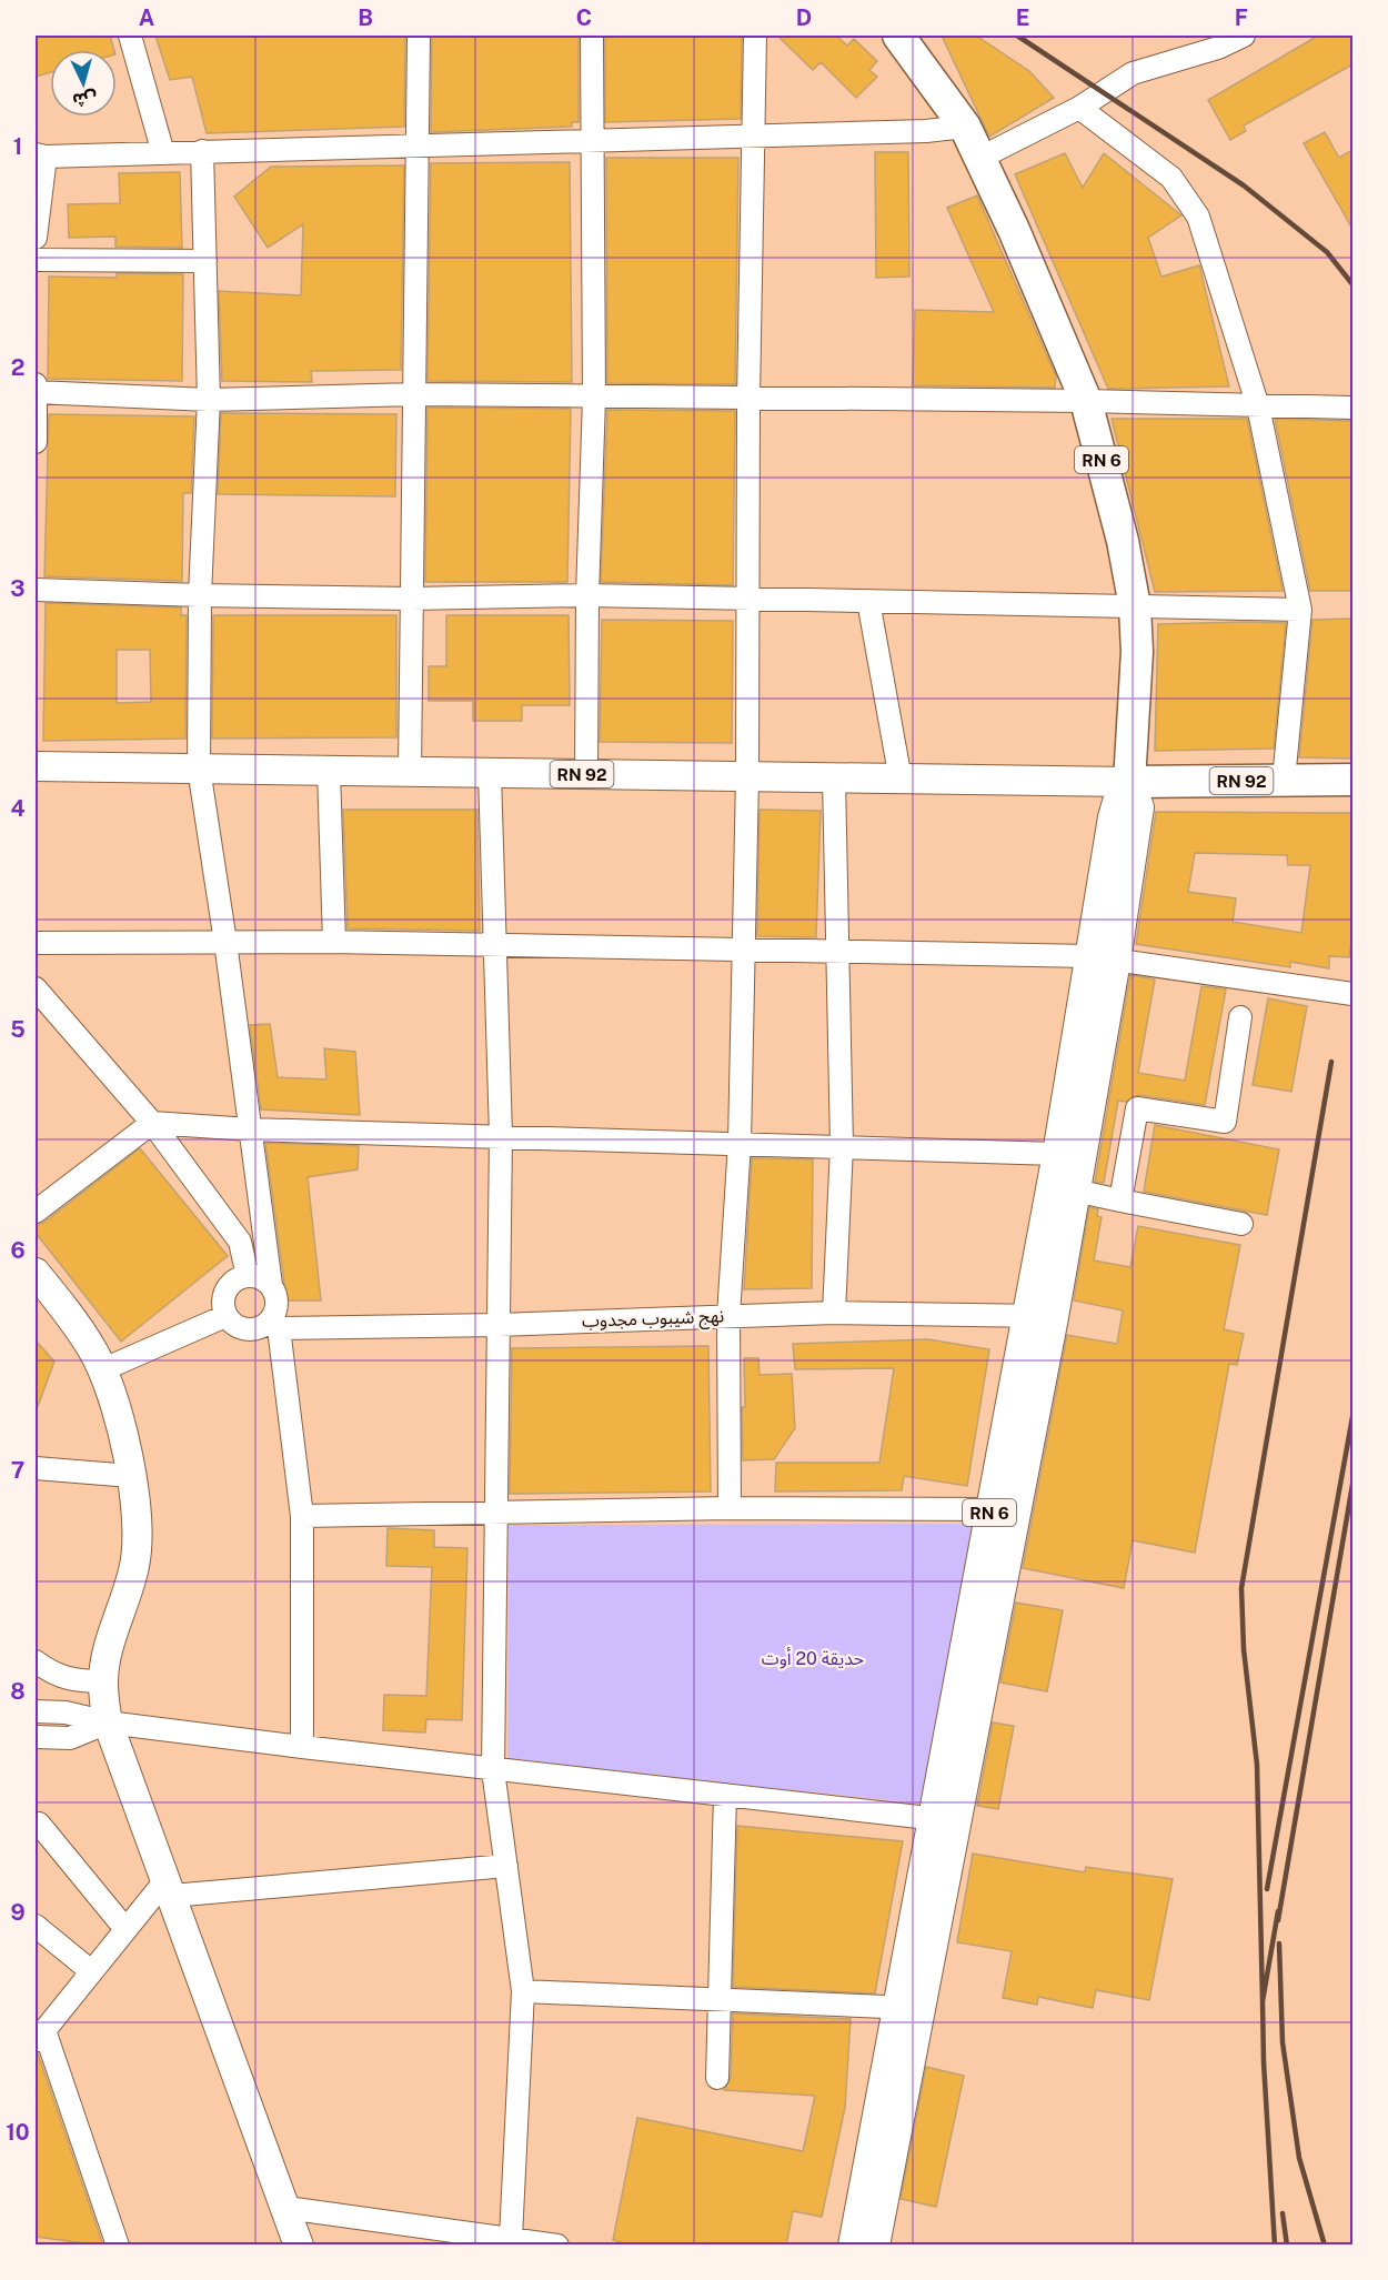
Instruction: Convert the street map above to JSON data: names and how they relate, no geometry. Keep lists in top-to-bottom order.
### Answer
{
  "streets": {
    "highway": ["RN 6", "RN 92"],
    "street": ["نهج شيبوب مجدوب"]
  },
  "crossings": [
    ["RN 6", "RN 92"],
    ["RN 6", "نهج شيبوب مجدوب"]
  ],
  "parks": ["حديقة 20 أوت"],
  "north": "bottom",
  "grid": {
    "columns": [
      "A",
      "B",
      "C",
      "D",
      "E",
      "F"
    ],
    "rows": [
      "1",
      "2",
      "3",
      "4",
      "5",
      "6",
      "7",
      "8",
      "9",
      "10"
    ]
  }
}
